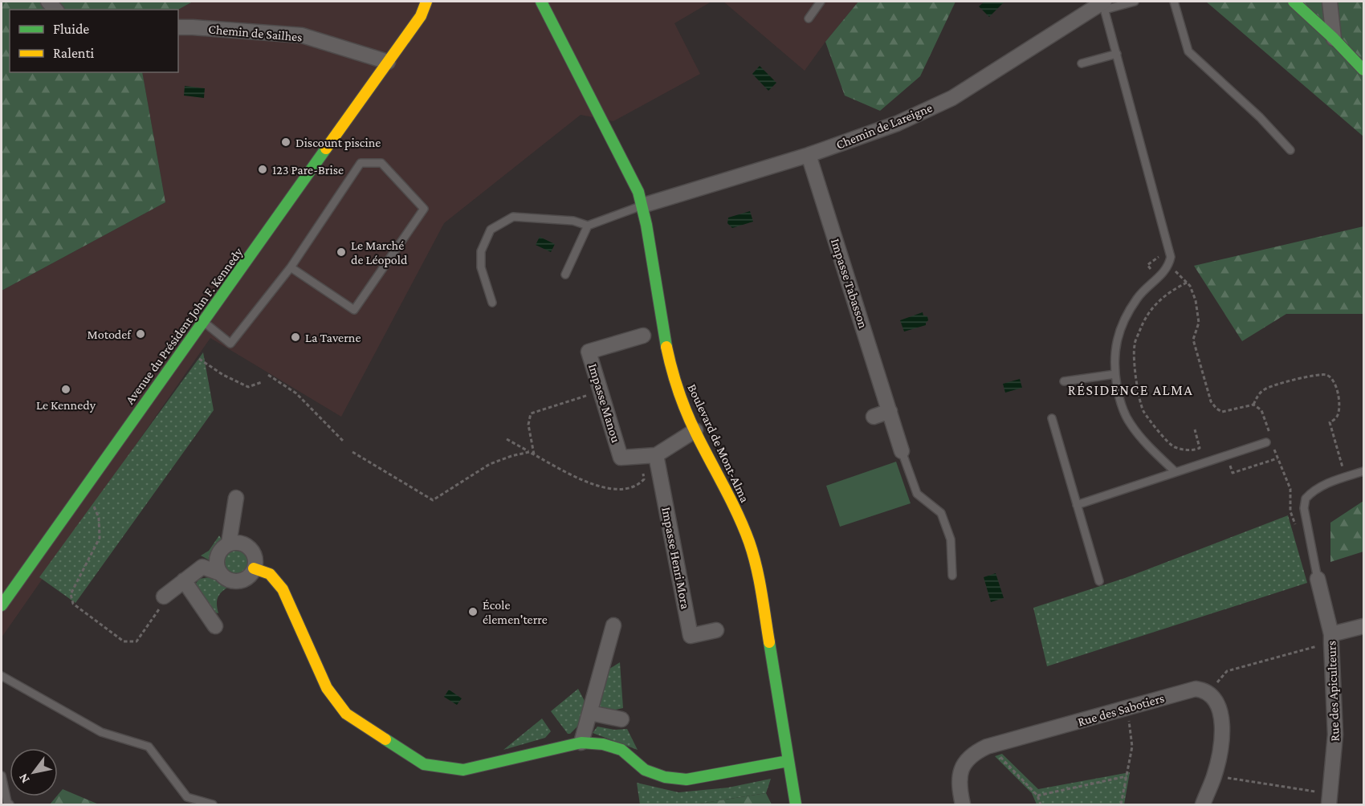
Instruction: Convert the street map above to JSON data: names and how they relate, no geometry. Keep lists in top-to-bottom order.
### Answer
{
  "streets": {
    "street": [
      "Chemin de Sailhes",
      "Chemin de Lareigne",
      "Impasse Tabasson",
      "Avenue du Président John F. Kennedy",
      "Impasse Manou",
      "Boulevard de Mont-Alma",
      "Impasse Henri Mora",
      "Rue des Apiculteurs",
      "Rue des Sabotiers"
    ]
  },
  "crossings": [
    ["Chemin de Sailhes", "Avenue du Président John F. Kennedy"],
    ["Chemin de Lareigne", "Impasse Tabasson"],
    ["Chemin de Lareigne", "Boulevard de Mont-Alma"],
    ["Impasse Manou", "Boulevard de Mont-Alma"],
    ["Impasse Manou", "Impasse Henri Mora"]
  ],
  "districts": ["RÉSIDENCE ALMA"],
  "places": [
    "Discount piscine",
    "123 Pare-Brise",
    "Le Marché de Léopold",
    "Motodef",
    "La Taverne",
    "Le Kennedy",
    "École élemen'terre"
  ],
  "legend": ["Fluide", "Ralenti"],
  "north": "bottom left"
}
